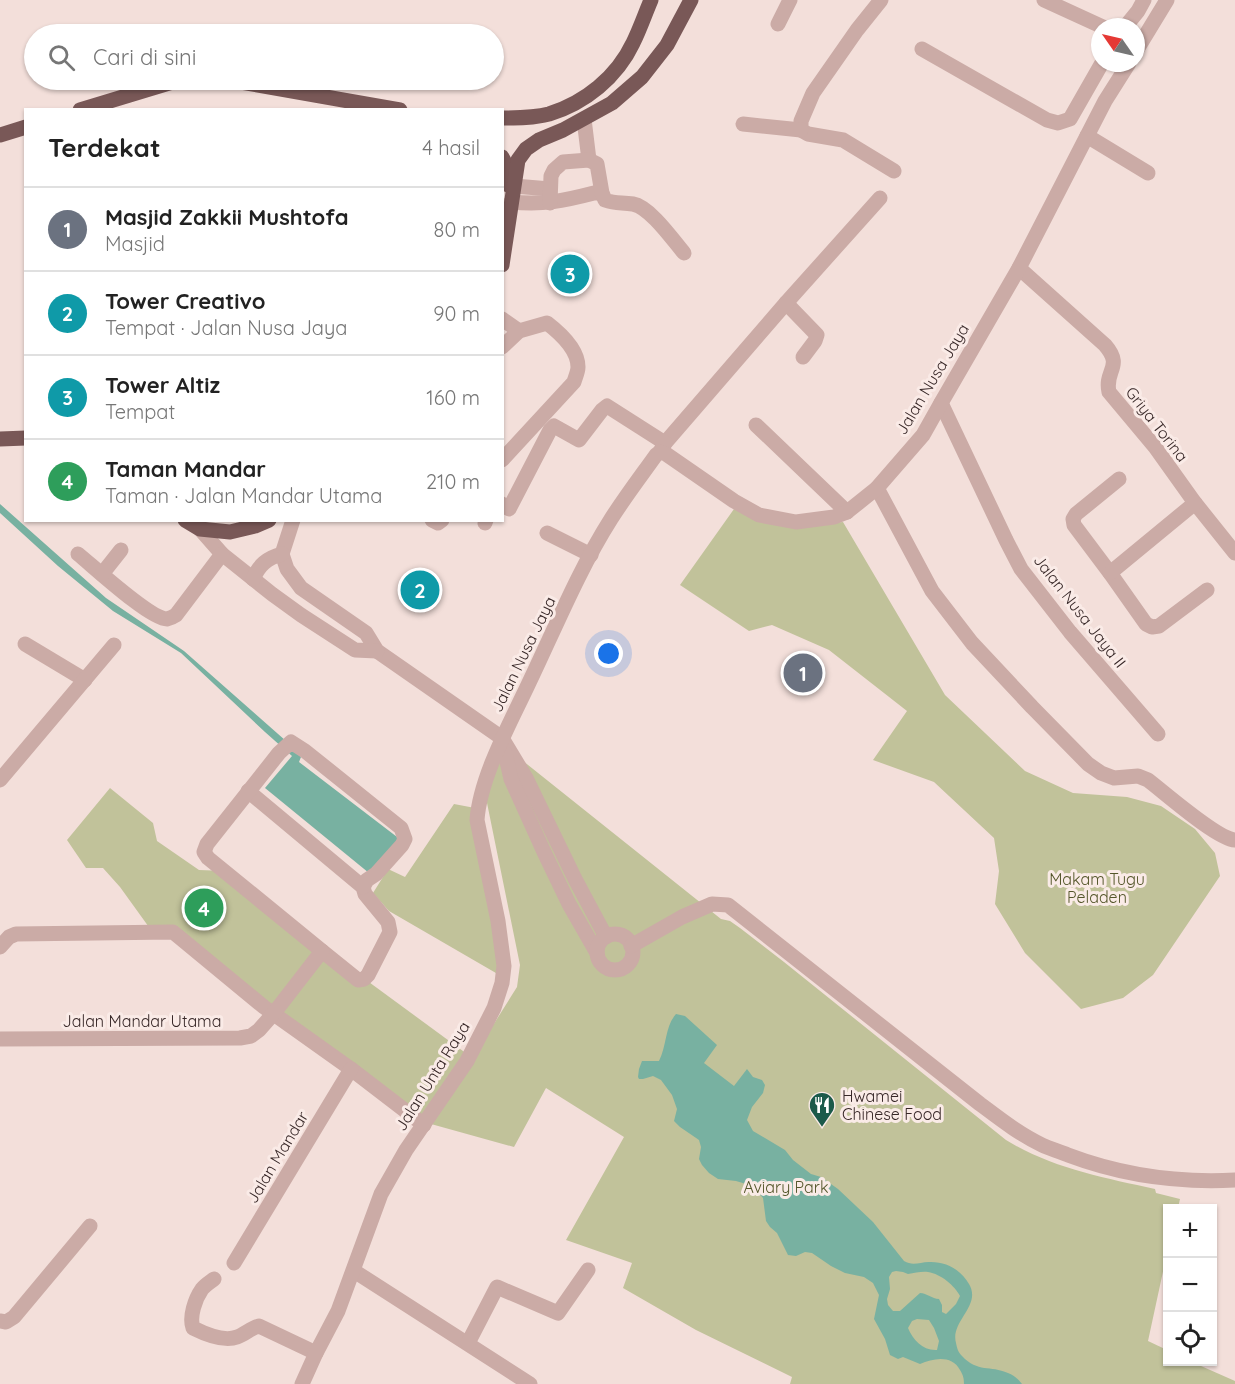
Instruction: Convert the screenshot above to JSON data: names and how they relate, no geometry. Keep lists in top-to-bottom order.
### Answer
{
  "streets": {
    "street": [
      "Jalan Nusa Jaya",
      "Griya Torina",
      "Jalan Nusa Jaya II",
      "Jalan Mandar Utama",
      "Jalan Unta Raya",
      "Jalan Mandar"
    ]
  },
  "crossings": [
    ["Jalan Nusa Jaya", "Griya Torina"],
    ["Jalan Nusa Jaya", "Jalan Nusa Jaya II"],
    ["Jalan Nusa Jaya", "Jalan Unta Raya"]
  ],
  "parks": ["Makam Tugu Peladen", "Aviary Park"],
  "places": {
    "restaurant": ["Hwamei Chinese Food"]
  },
  "north": "top left",
  "page": {
    "search": "Cari di sini",
    "heading": ["Terdekat", "4 hasil"],
    "list": [
      {
        "mark": "1",
        "name": "Masjid Zakkii Mushtofa",
        "note": "Masjid",
        "value": "80 m"
      },
      {
        "mark": "2",
        "name": "Tower Creativo",
        "note": "Tempat · Jalan Nusa Jaya",
        "value": "90 m"
      },
      {
        "mark": "3",
        "name": "Tower Altiz",
        "note": "Tempat",
        "value": "160 m"
      },
      {
        "mark": "4",
        "name": "Taman Mandar",
        "note": "Taman · Jalan Mandar Utama",
        "value": "210 m"
      }
    ],
    "pins": [
      "3",
      "2",
      "1",
      "4"
    ],
    "map_buttons": ["+", "−"]
  }
}
